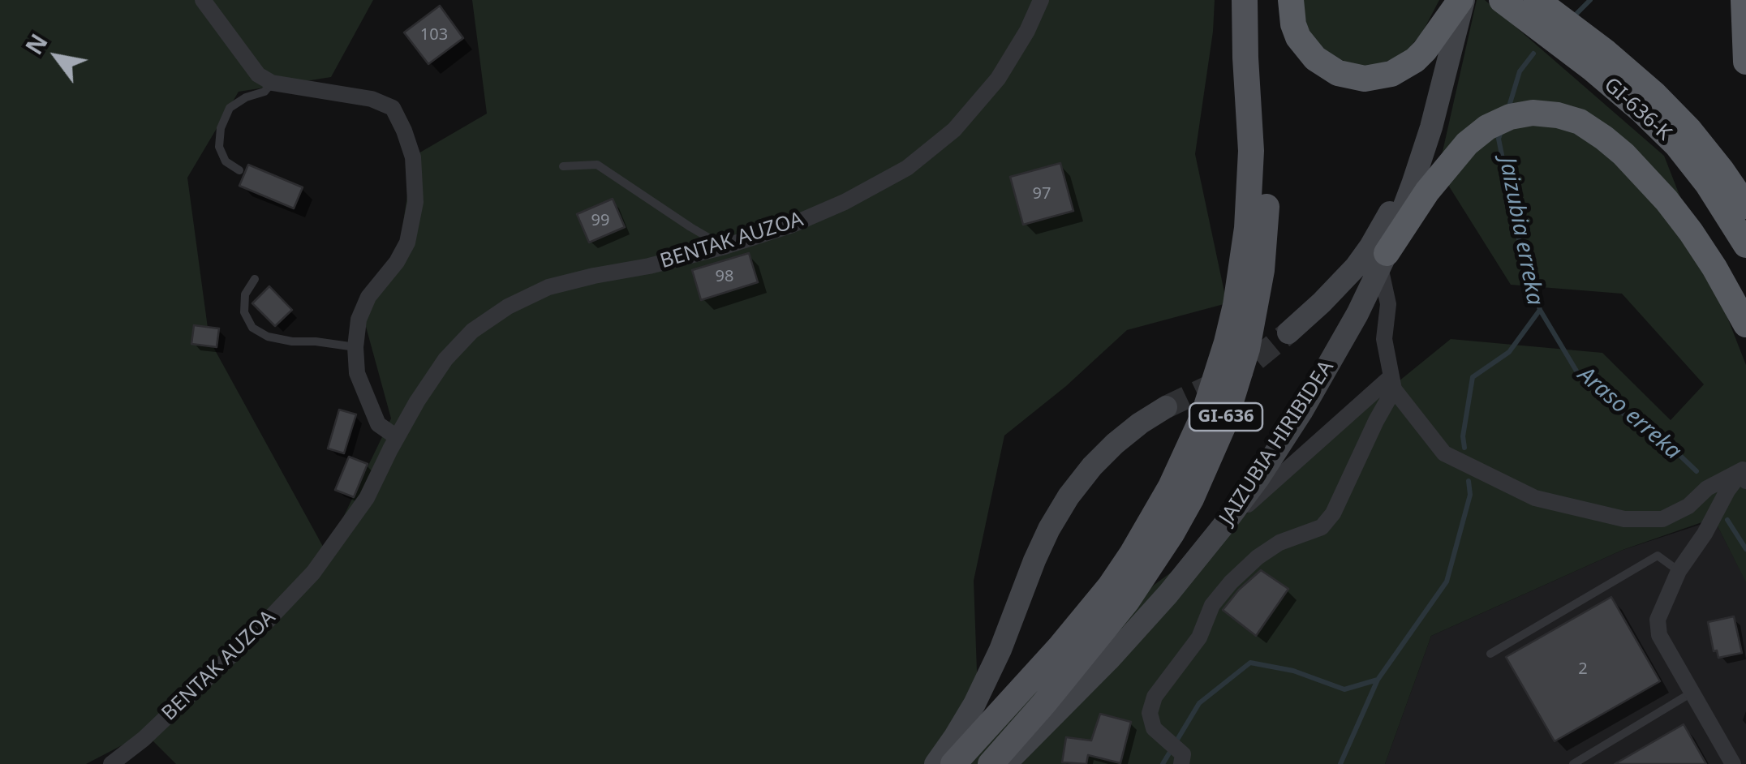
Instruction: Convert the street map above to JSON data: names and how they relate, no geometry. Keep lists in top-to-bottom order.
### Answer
{
  "streets": {
    "highway": ["GI-636-K"],
    "main road": ["GI-636", "JAIZUBIA HIRIBIDEA"],
    "street": ["BENTAK AUZOA"]
  },
  "water": ["Jaizubia erreka", "Araso erreka"],
  "house_numbers": [
    "103",
    "97",
    "99",
    "98",
    "2"
  ],
  "north": "top left"
}
